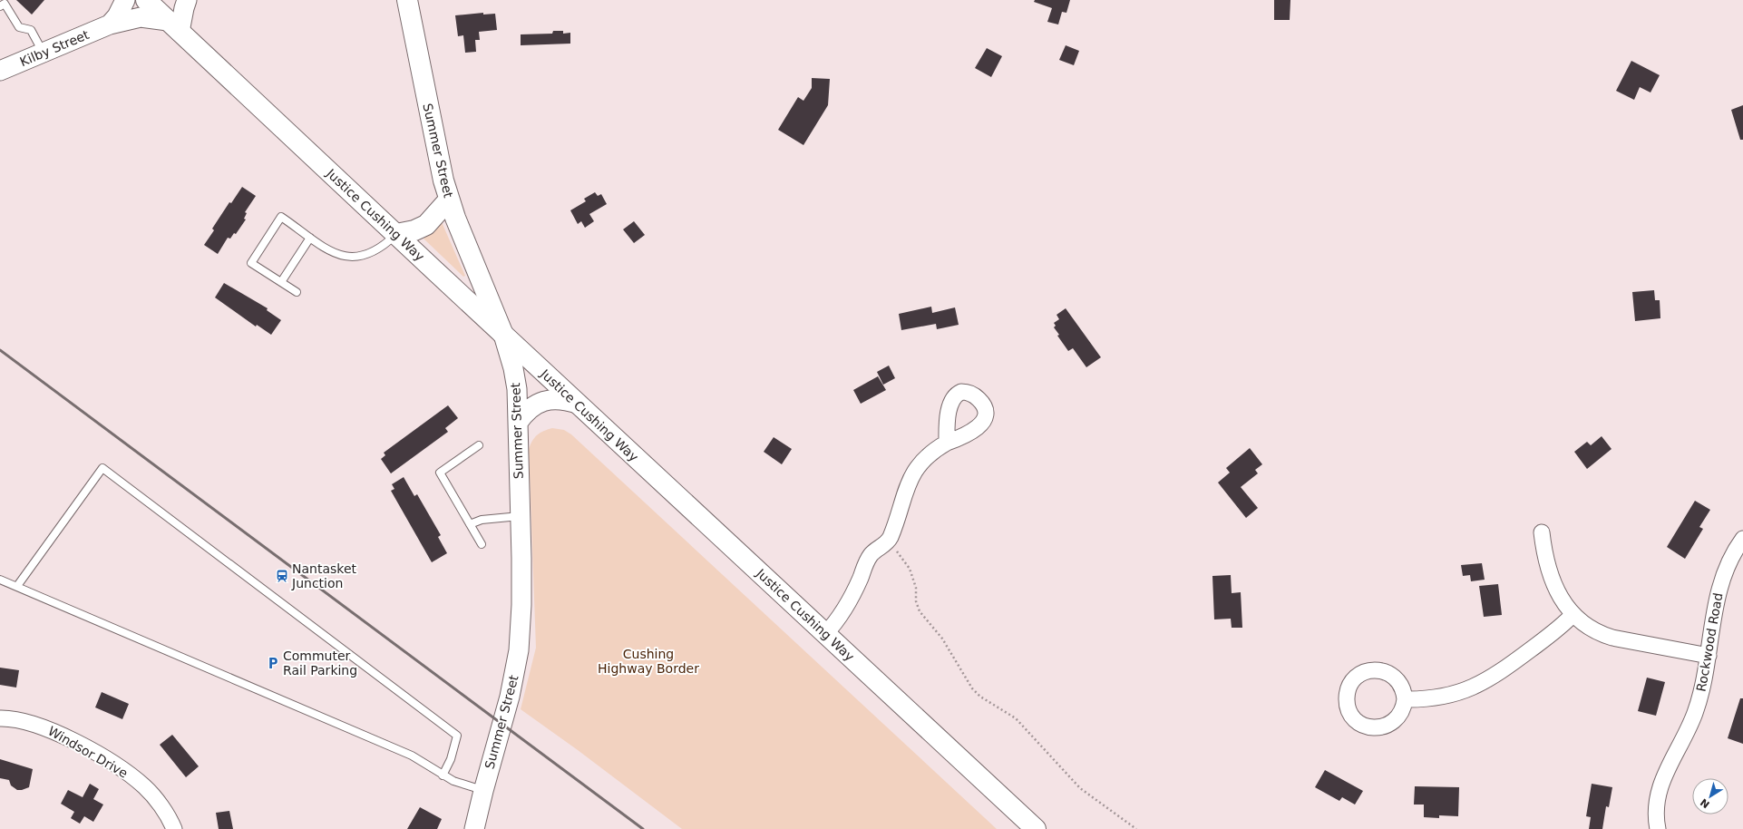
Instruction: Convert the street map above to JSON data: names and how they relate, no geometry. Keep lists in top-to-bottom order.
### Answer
{
  "streets": {
    "main road": ["Summer Street", "Justice Cushing Way"],
    "street": ["Kilby Street", "Rockwood Road", "Windsor Drive"]
  },
  "crossings": [
    ["Kilby Street", "Justice Cushing Way"],
    ["Summer Street", "Justice Cushing Way"]
  ],
  "parks": ["Cushing Highway Border"],
  "places": {
    "station": ["Nantasket Junction"],
    "parking": ["Commuter Rail Parking"]
  },
  "north": "bottom left"
}
